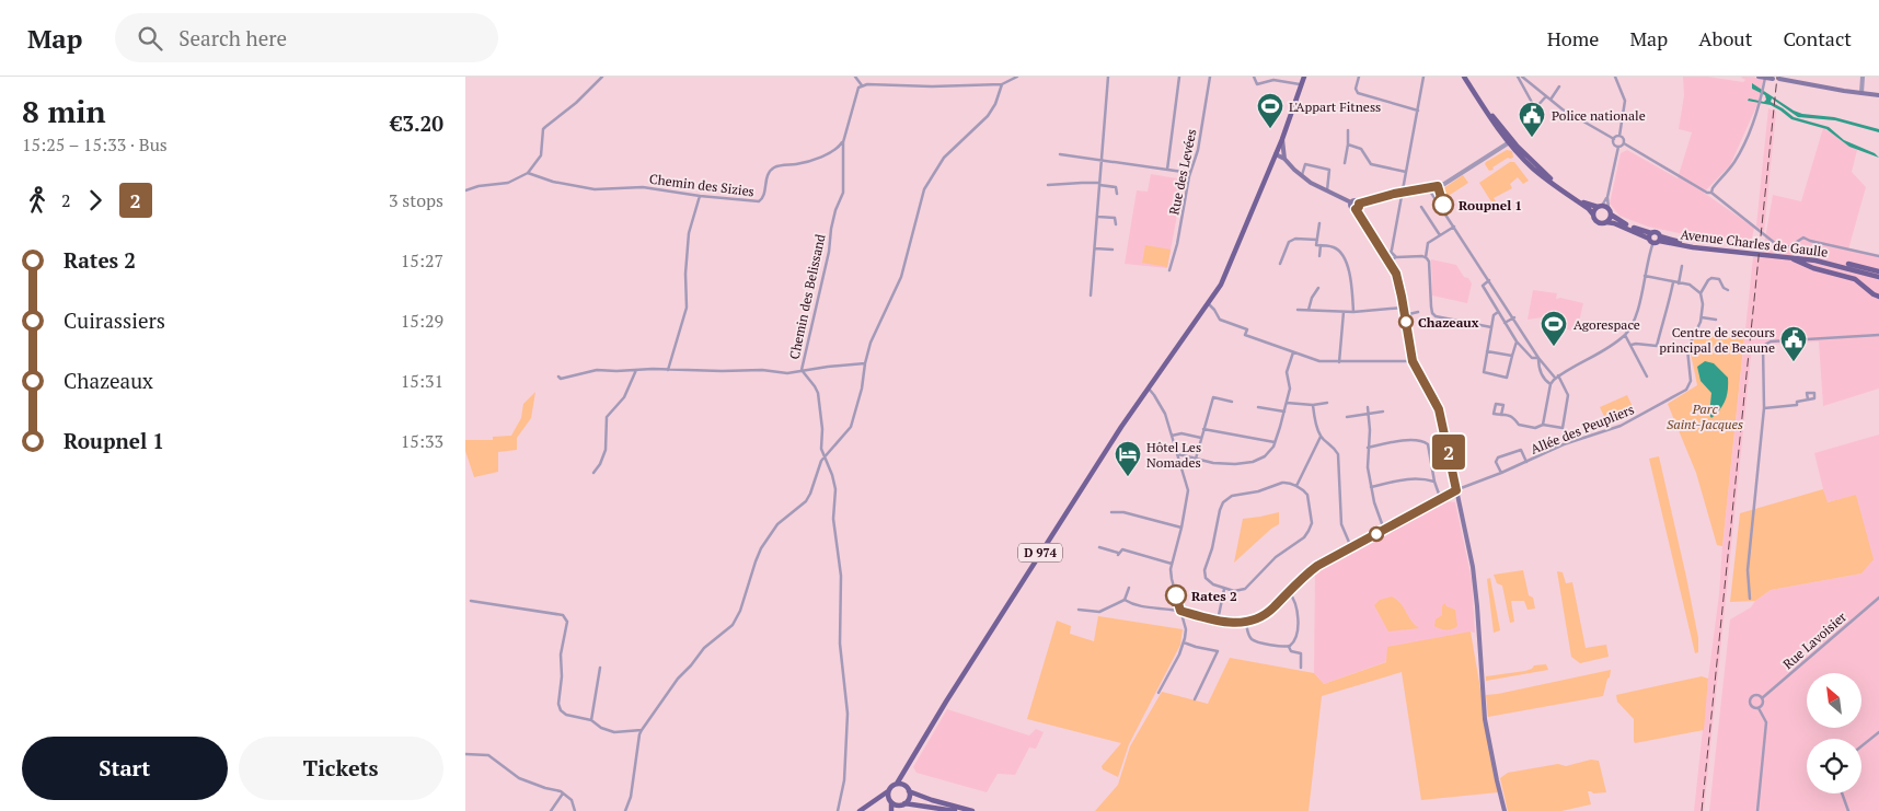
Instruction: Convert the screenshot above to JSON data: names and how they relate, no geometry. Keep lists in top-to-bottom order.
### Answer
{
  "streets": {
    "main road": ["Avenue Charles de Gaulle", "D 974"],
    "street": [
      "Rue des Levées",
      "Chemin des Sizies",
      "Chemin des Belissand",
      "Allée des Peupliers",
      "Rue Lavoisier"
    ]
  },
  "crossings": [
    ["Chemin des Sizies", "Chemin des Belissand"]
  ],
  "parks": ["Parc Saint-Jacques"],
  "places": {
    "sports": ["L'Appart Fitness", "Agorespace"],
    "public building": ["Police nationale", "Centre de secours principal de Beaune"],
    "other": ["Roupnel 1", "Chazeaux", "Rates 2"],
    "hotel": ["Hôtel Les Nomades"]
  },
  "lines": ["bus line 2"],
  "north": "top left",
  "page": {
    "header": "Map",
    "search": "Search here",
    "nav": [
      "Home",
      "Map",
      "About",
      "Contact"
    ],
    "heading": ["8 min", "15:25 – 15:33 · Bus", "€3.20"],
    "on_map": "2",
    "legs": ["2", "2", "3 stops"],
    "list": [
      {
        "name": "Rates 2",
        "value": "15:27"
      },
      {
        "name": "Cuirassiers",
        "value": "15:29"
      },
      {
        "name": "Chazeaux",
        "value": "15:31"
      },
      {
        "name": "Roupnel 1",
        "value": "15:33"
      }
    ],
    "buttons": ["Start", "Tickets"]
  }
}
